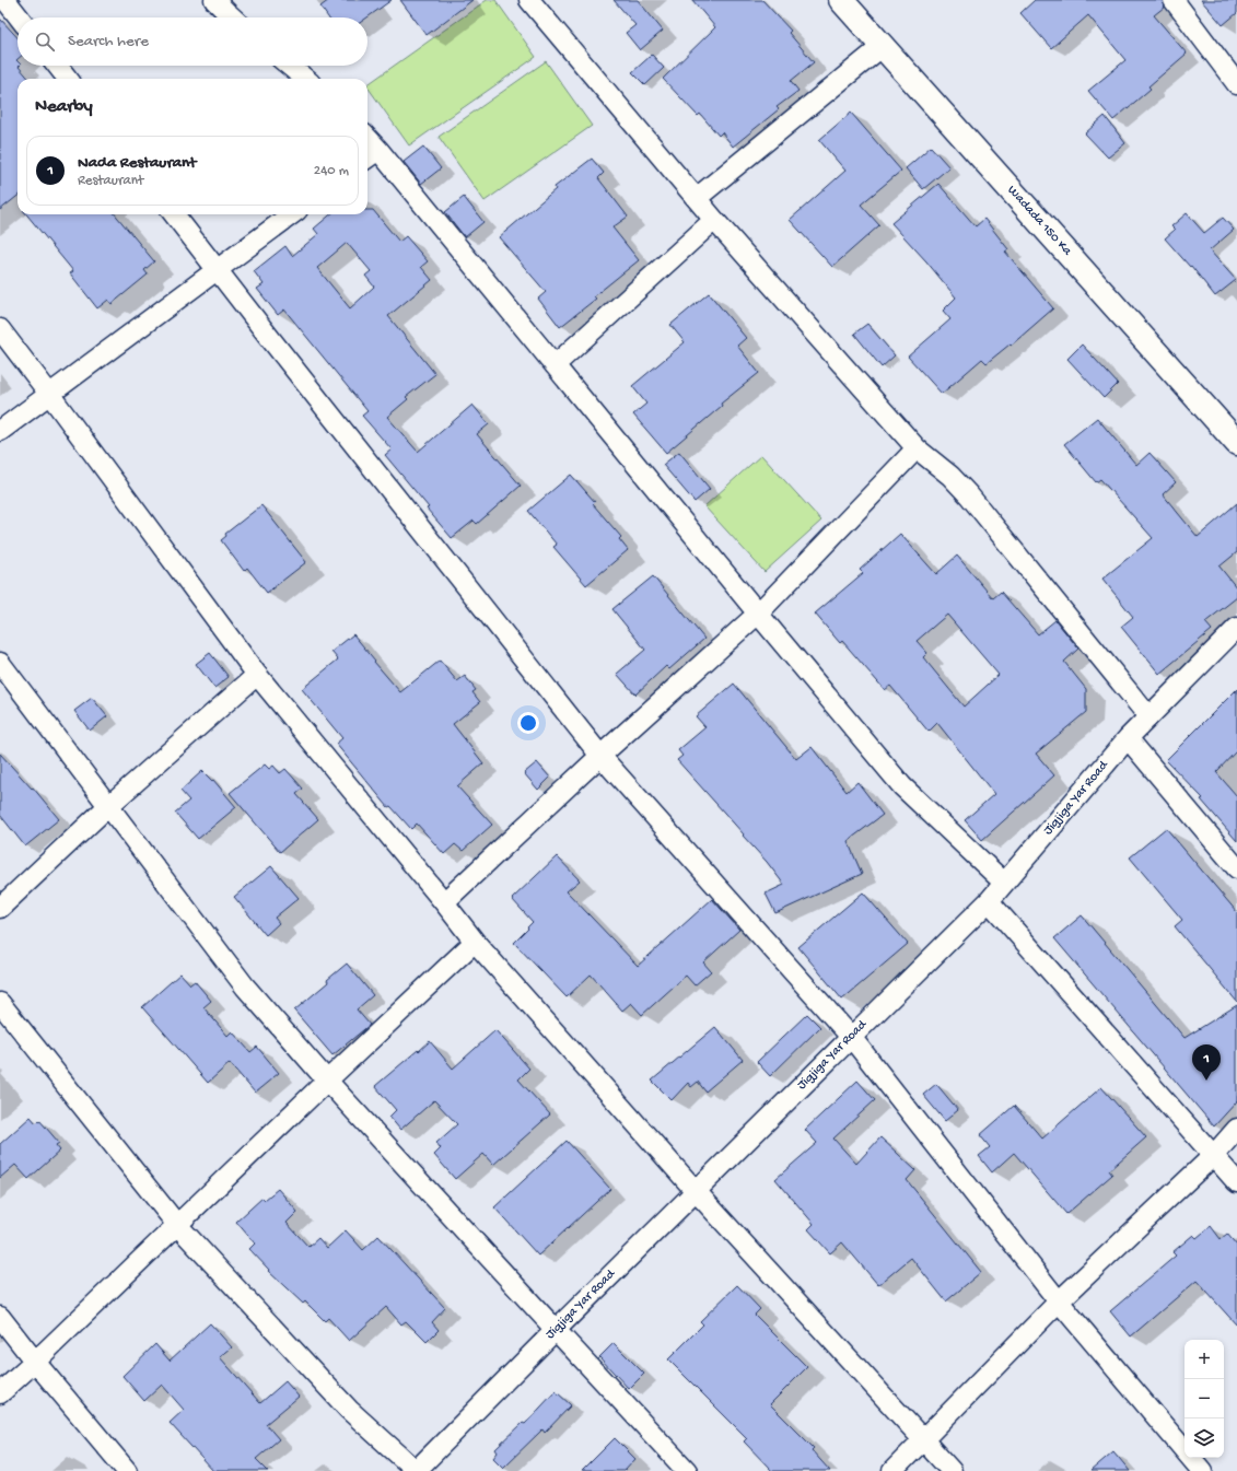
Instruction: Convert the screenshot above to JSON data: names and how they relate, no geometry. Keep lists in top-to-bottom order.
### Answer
{
  "streets": {
    "street": ["Wadada 150 Ka", "Jigjiga Yar Road"]
  },
  "page": {
    "search": "Search here",
    "heading": "Nearby",
    "list": [
      {
        "mark": "1",
        "name": "Nada Restaurant",
        "note": "Restaurant",
        "value": "240 m"
      }
    ],
    "pins": "1",
    "map_buttons": ["+", "−"]
  }
}
